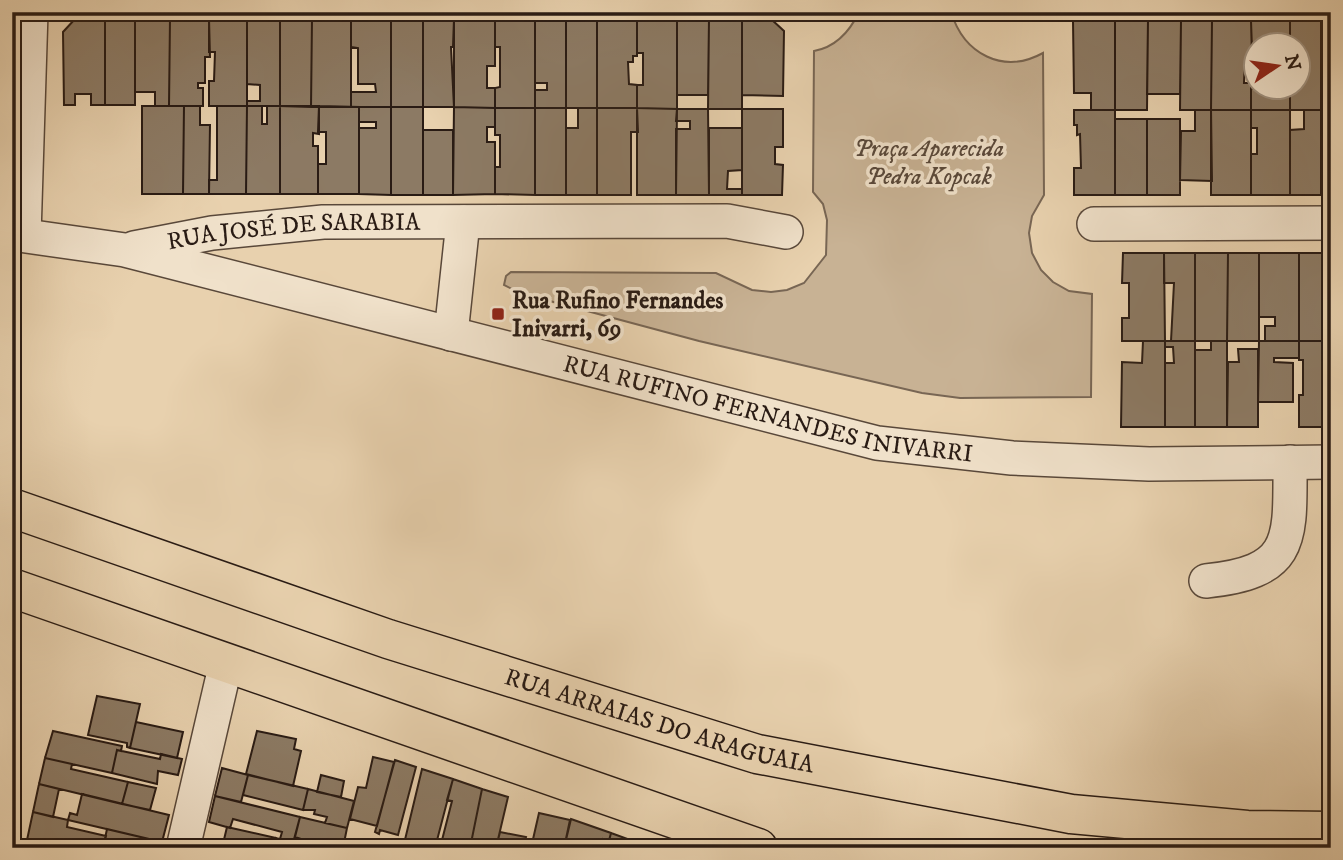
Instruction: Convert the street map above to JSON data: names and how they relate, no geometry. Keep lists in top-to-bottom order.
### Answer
{
  "streets": {
    "main road": ["RUA ARRAIAS DO ARAGUAIA"],
    "street": ["RUA JOSÉ DE SARABIA", "RUA RUFINO FERNANDES INIVARRI"]
  },
  "crossings": [
    ["RUA JOSÉ DE SARABIA", "RUA RUFINO FERNANDES INIVARRI"]
  ],
  "parks": ["Praça Aparecida Pedra Kopcak"],
  "places": {
    "transit": ["Rua Rufino Fernandes Inivarri, 69"]
  },
  "north": "right"
}
